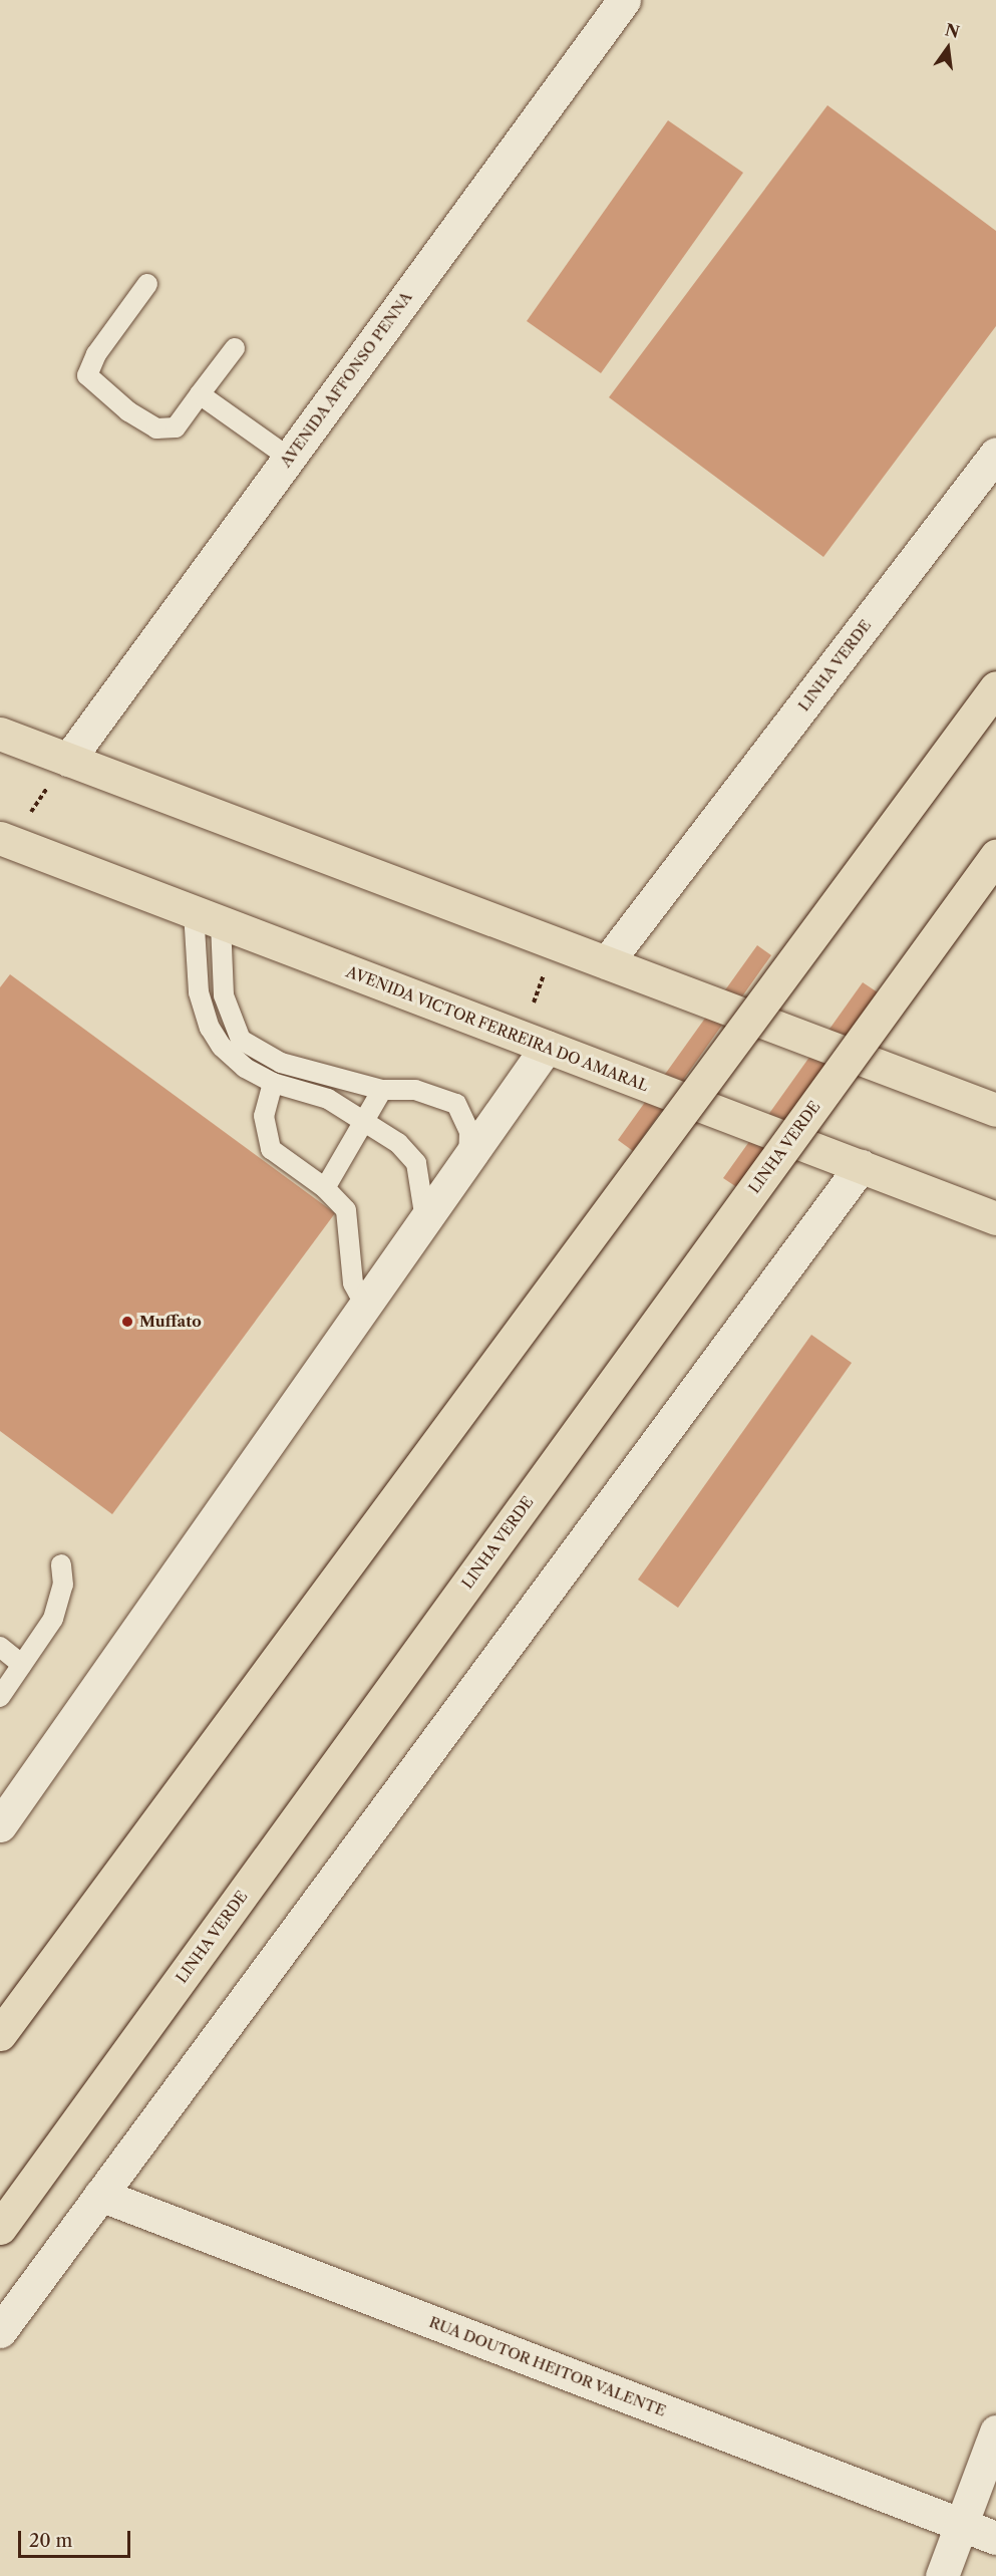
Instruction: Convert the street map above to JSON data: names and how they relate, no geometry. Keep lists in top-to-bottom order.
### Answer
{
  "streets": {
    "highway": ["LINHA VERDE", "AVENIDA VICTOR FERREIRA DO AMARAL"],
    "main road": ["AVENIDA AFFONSO PENNA", "RUA DOUTOR HEITOR VALENTE"]
  },
  "places": ["Muffato"],
  "scale_bar": "20 m",
  "north": "top"
}
